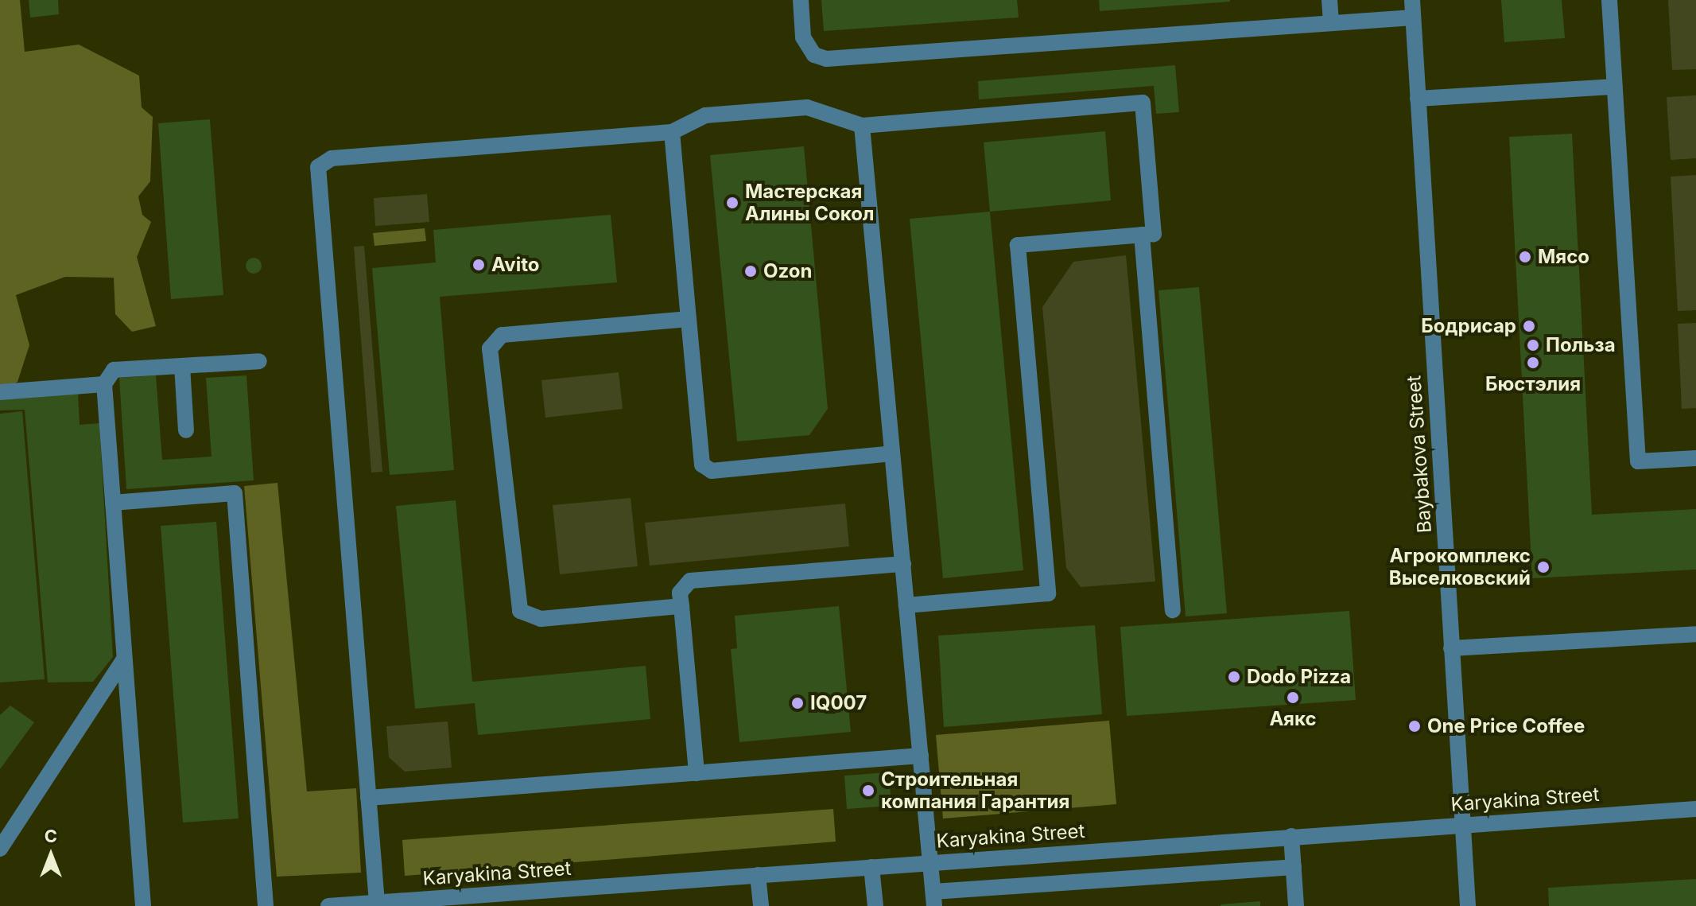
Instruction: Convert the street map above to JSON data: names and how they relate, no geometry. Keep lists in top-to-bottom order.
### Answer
{
  "streets": {
    "street": ["Baybakova Street", "Karyakina Street"]
  },
  "crossings": [
    ["Baybakova Street", "Karyakina Street"]
  ],
  "places": [
    "Мастерская Алины Сокол",
    "Мясо",
    "Avito",
    "Ozon",
    "Бодрисар",
    "Польза",
    "Бюстэлия",
    "Агрокомплекс Выселковский",
    "Dodo Pizza",
    "Аякс",
    "IQ007",
    "One Price Coffee",
    "Строительная компания Гарантия"
  ],
  "north": "top"
}
